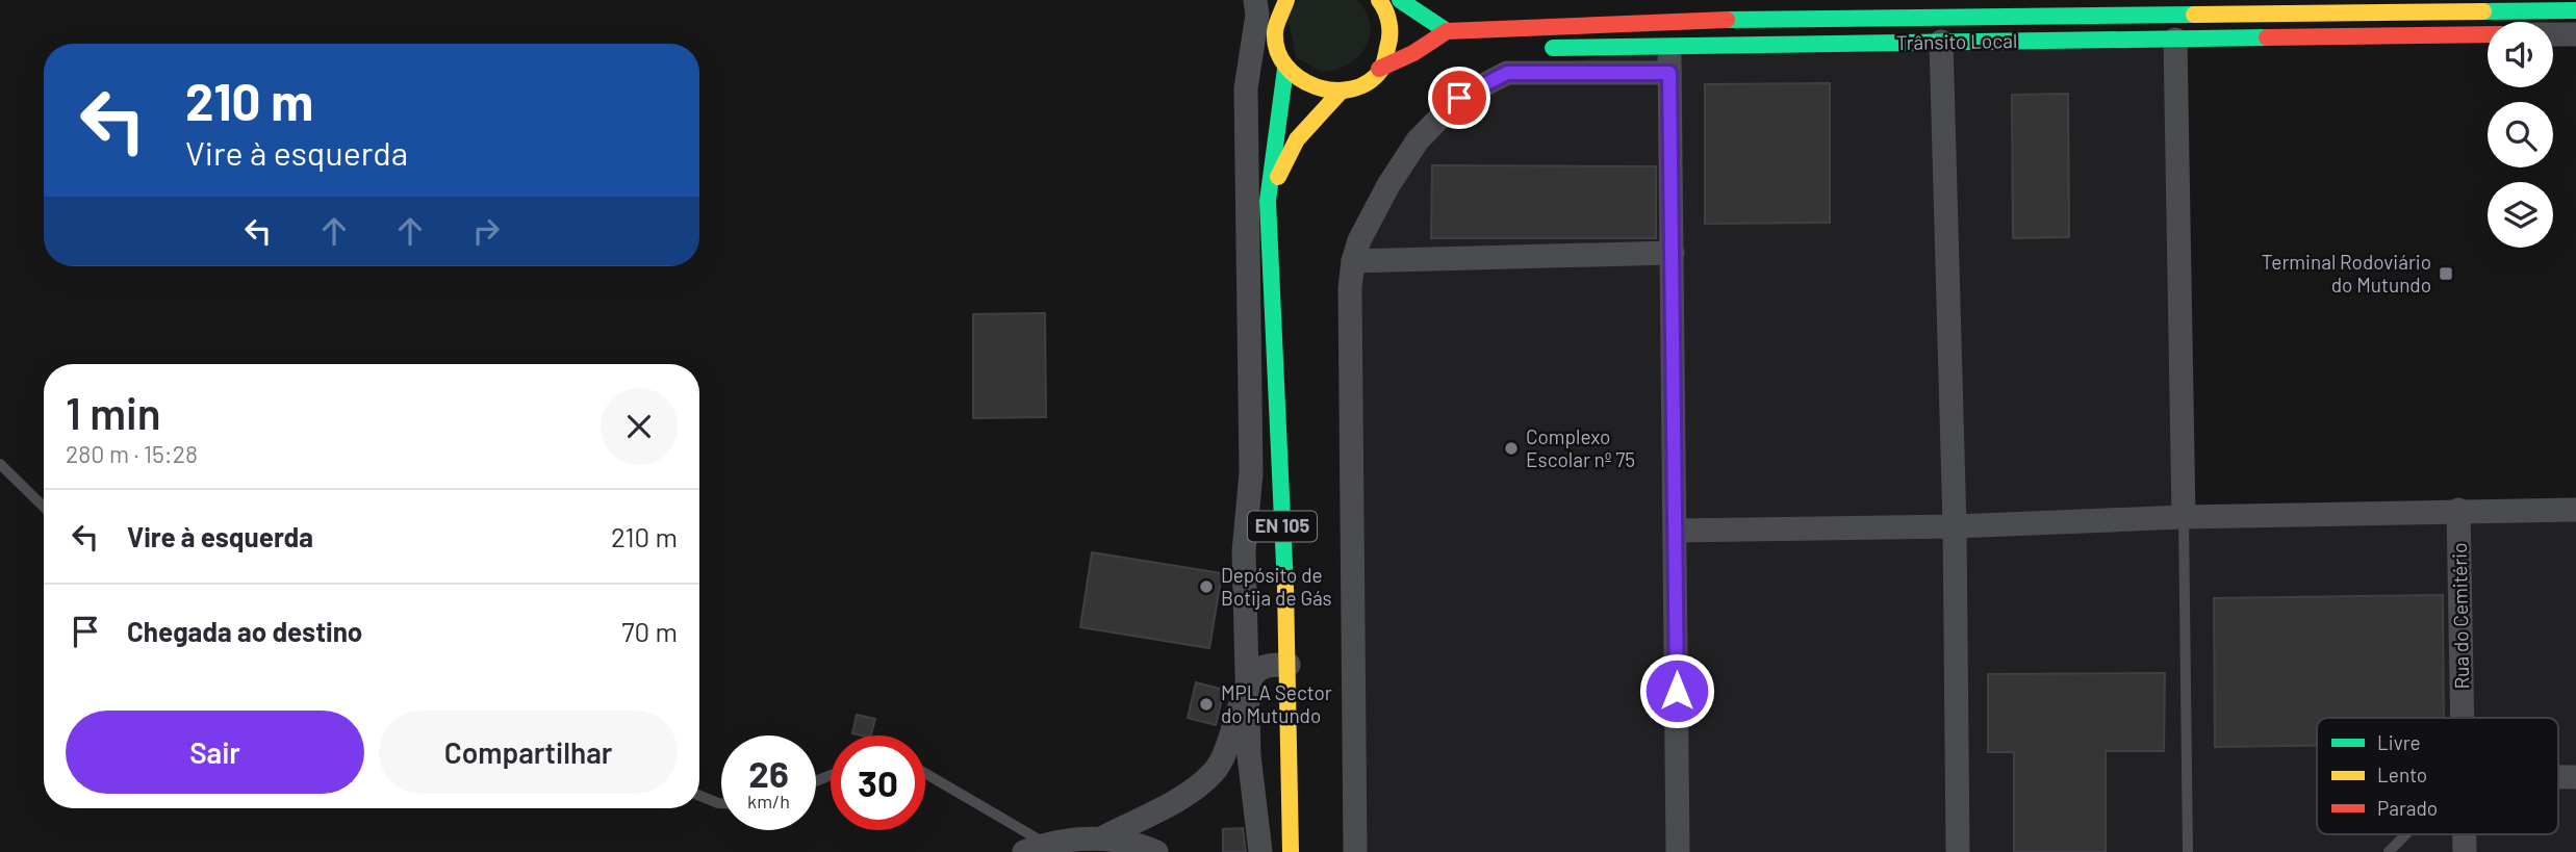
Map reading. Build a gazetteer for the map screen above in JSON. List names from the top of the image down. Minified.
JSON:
{"streets":{"main road":["Trânsito Local","EN 105"],"street":["Rua do Cemitério"]},"places":{"transit":["Terminal Rodoviário do Mutundo"],"other":["Complexo Escolar nº 75","Depósito de Botija de Gás","MPLA Sector do Mutundo"]},"legend":["Livre","Lento","Parado"],"page":{"turn":["210 m","Vire à esquerda"],"heading":["1 min","280 m · 15:28"],"list":[{"name":"Vire à esquerda","value":"210 m"},{"name":"Chegada ao destino","value":"70 m"}],"buttons":["Sair","Compartilhar"],"speed":"26 km/h","limit":"30"}}
